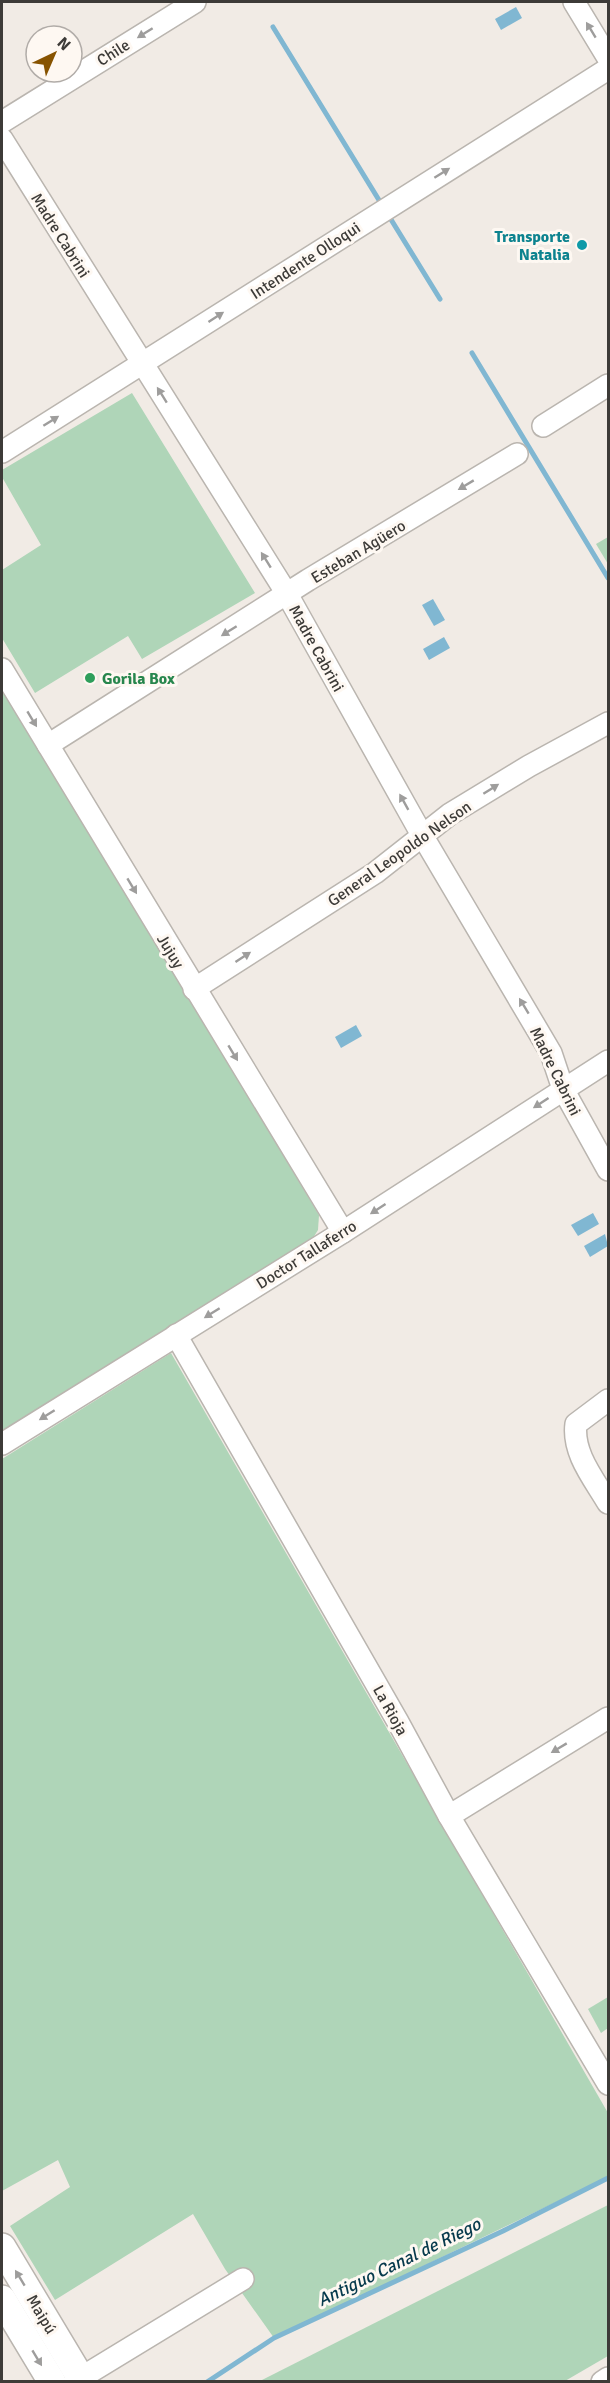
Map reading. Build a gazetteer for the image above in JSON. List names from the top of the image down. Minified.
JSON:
{"streets":{"street":["Chile","Madre Cabrini","Intendente Olloqui","Esteban Agüero","General Leopoldo Nelson","Jujuy","Doctor Tallaferro","La Rioja","Maipú"]},"crossings":[["Madre Cabrini","Intendente Olloqui"],["Madre Cabrini","Esteban Agüero"],["Madre Cabrini","General Leopoldo Nelson"],["Madre Cabrini","Doctor Tallaferro"],["Esteban Agüero","Jujuy"],["General Leopoldo Nelson","Jujuy"],["Jujuy","Doctor Tallaferro"],["Doctor Tallaferro","La Rioja"]],"one_way":["Chile","Madre Cabrini","Intendente Olloqui","Esteban Agüero","General Leopoldo Nelson","Jujuy","Doctor Tallaferro"],"water":["Antiguo Canal de Riego"],"places":["Transporte Natalia","Gorila Box"],"north":"top right"}
